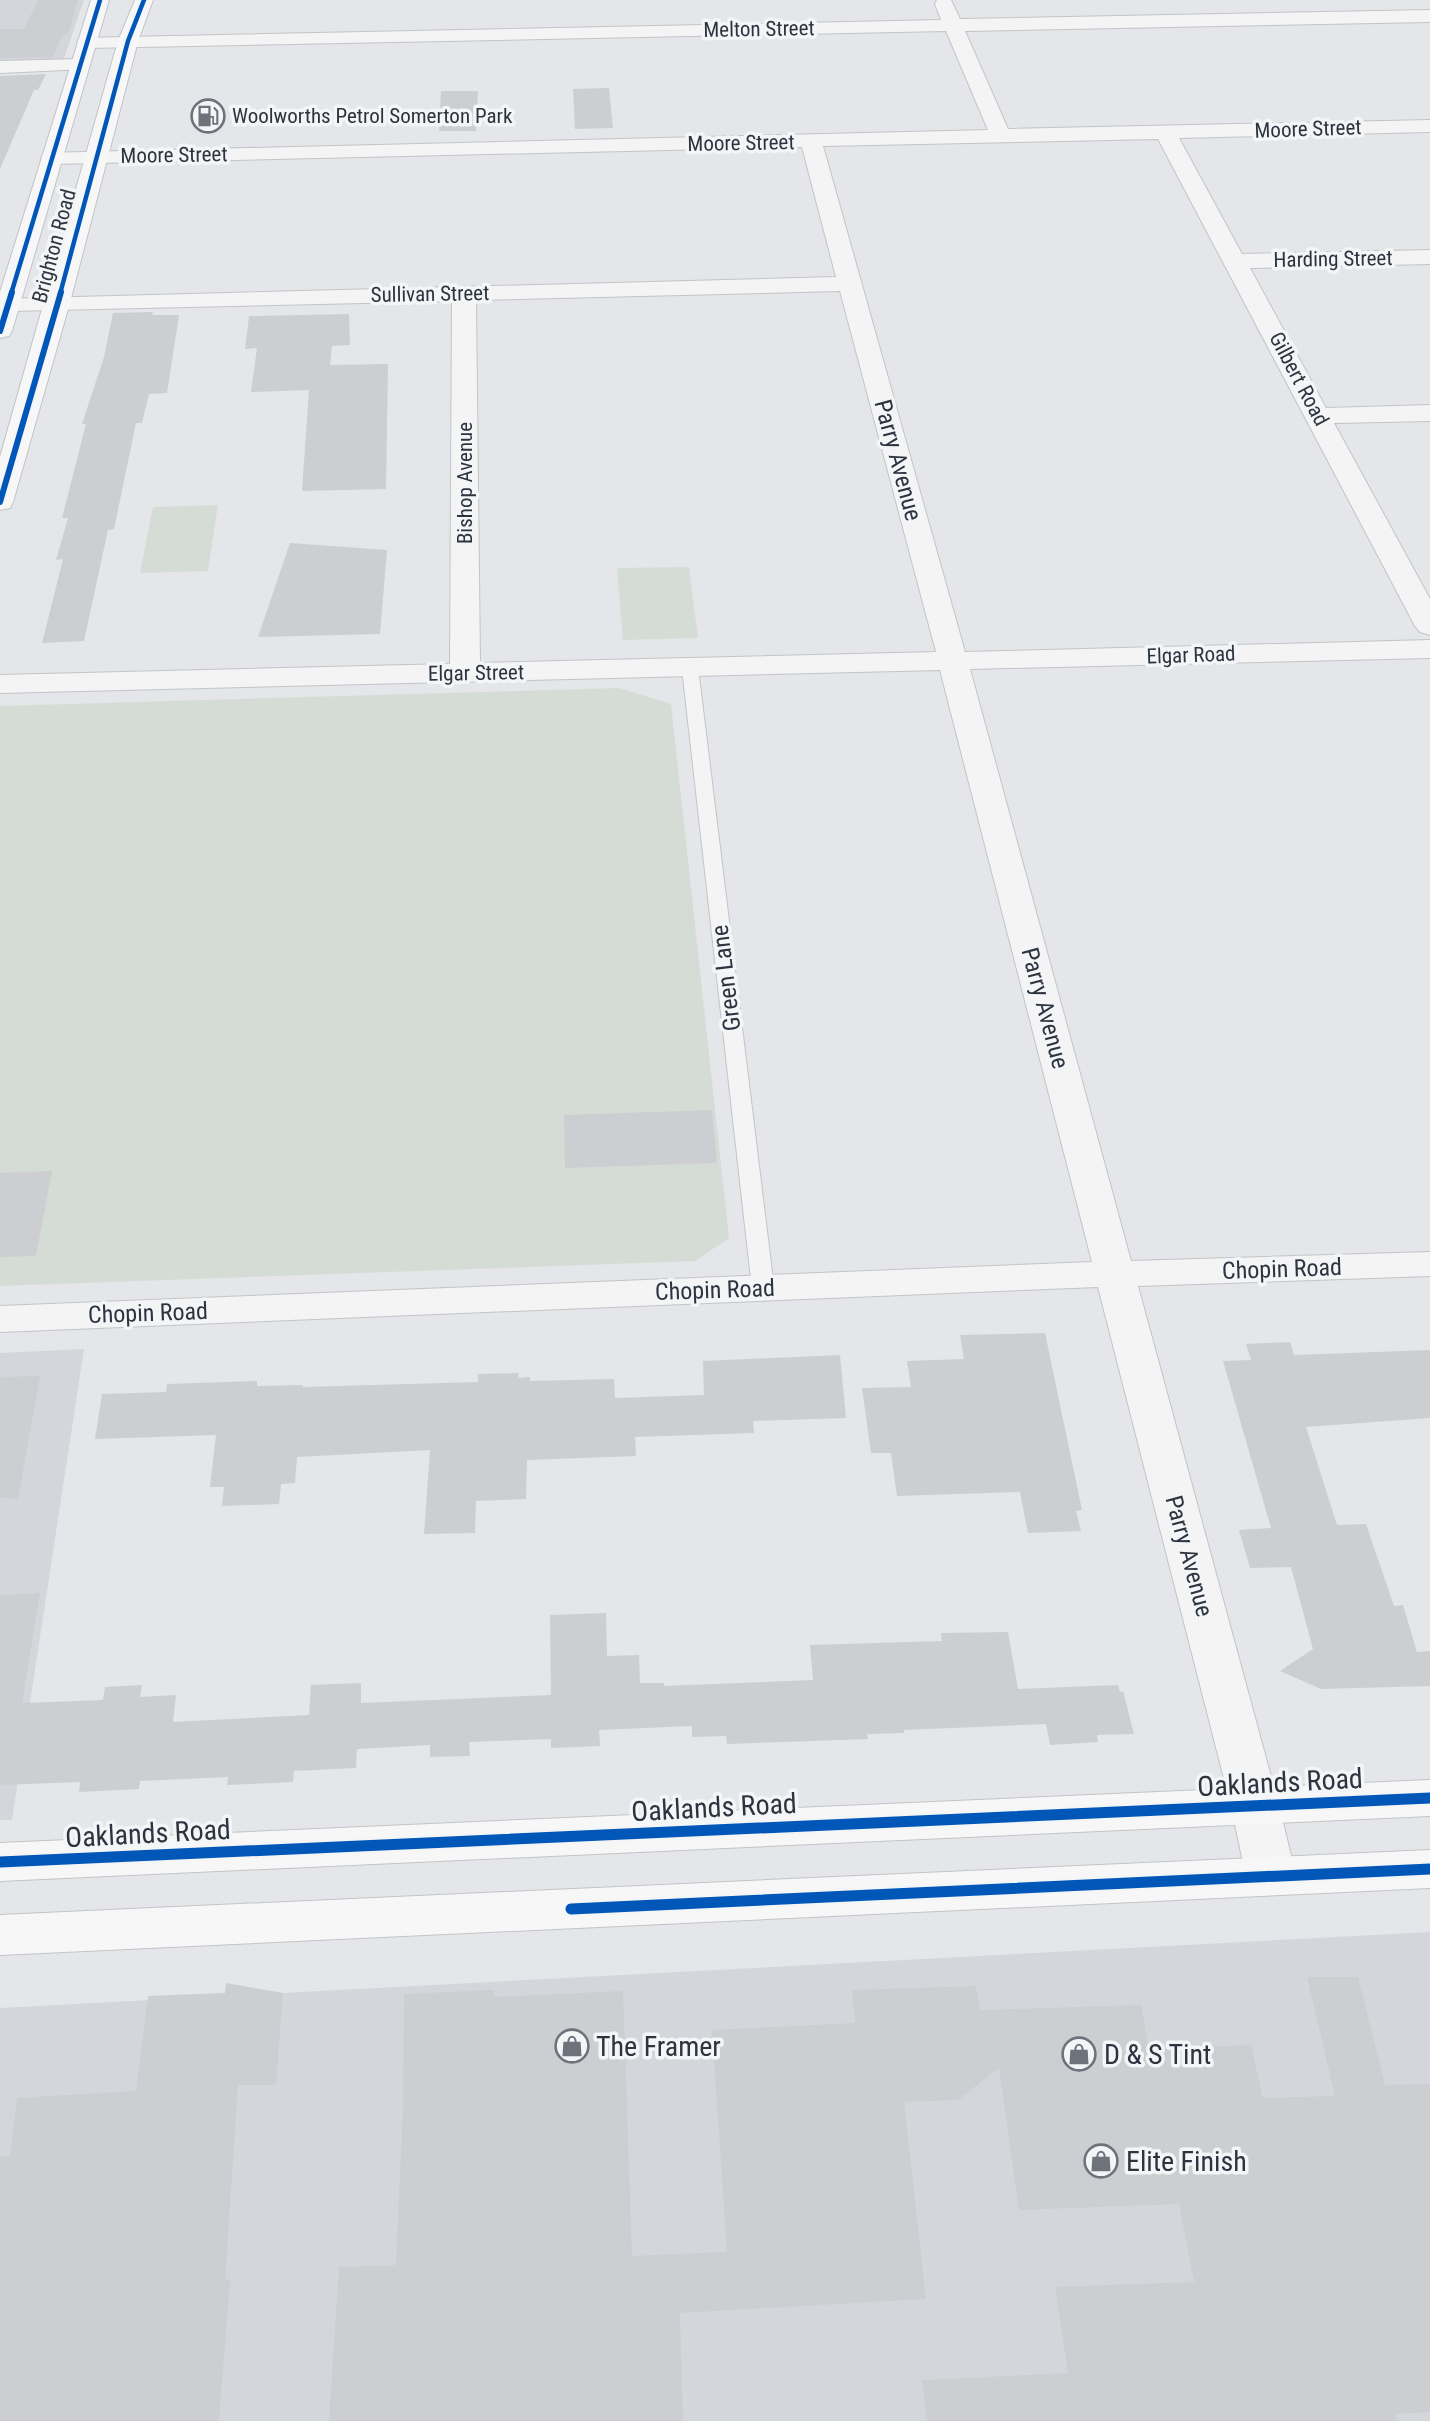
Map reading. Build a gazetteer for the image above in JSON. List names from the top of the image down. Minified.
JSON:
{"streets":{"main road":["Brighton Road","Oaklands Road"],"street":["Melton Street","Moore Street","Harding Street","Sullivan Street","Gilbert Road","Parry Avenue","Bishop Avenue","Elgar Road","Elgar Street","Chopin Road"],"lane":["Green Lane"]},"crossings":[["Melton Street","Brighton Road"],["Moore Street","Brighton Road"],["Moore Street","Gilbert Road"],["Moore Street","Parry Avenue"],["Brighton Road","Sullivan Street"],["Harding Street","Gilbert Road"],["Sullivan Street","Parry Avenue"],["Sullivan Street","Bishop Avenue"],["Parry Avenue","Elgar Road"],["Parry Avenue","Elgar Street"],["Parry Avenue","Chopin Road"],["Parry Avenue","Oaklands Road"],["Bishop Avenue","Elgar Street"],["Elgar Road","Elgar Street"],["Elgar Street","Green Lane"],["Green Lane","Chopin Road"]],"places":{"fuel station":["Woolworths Petrol Somerton Park"],"shop":["The Framer","D & S Tint","Elite Finish"]}}
